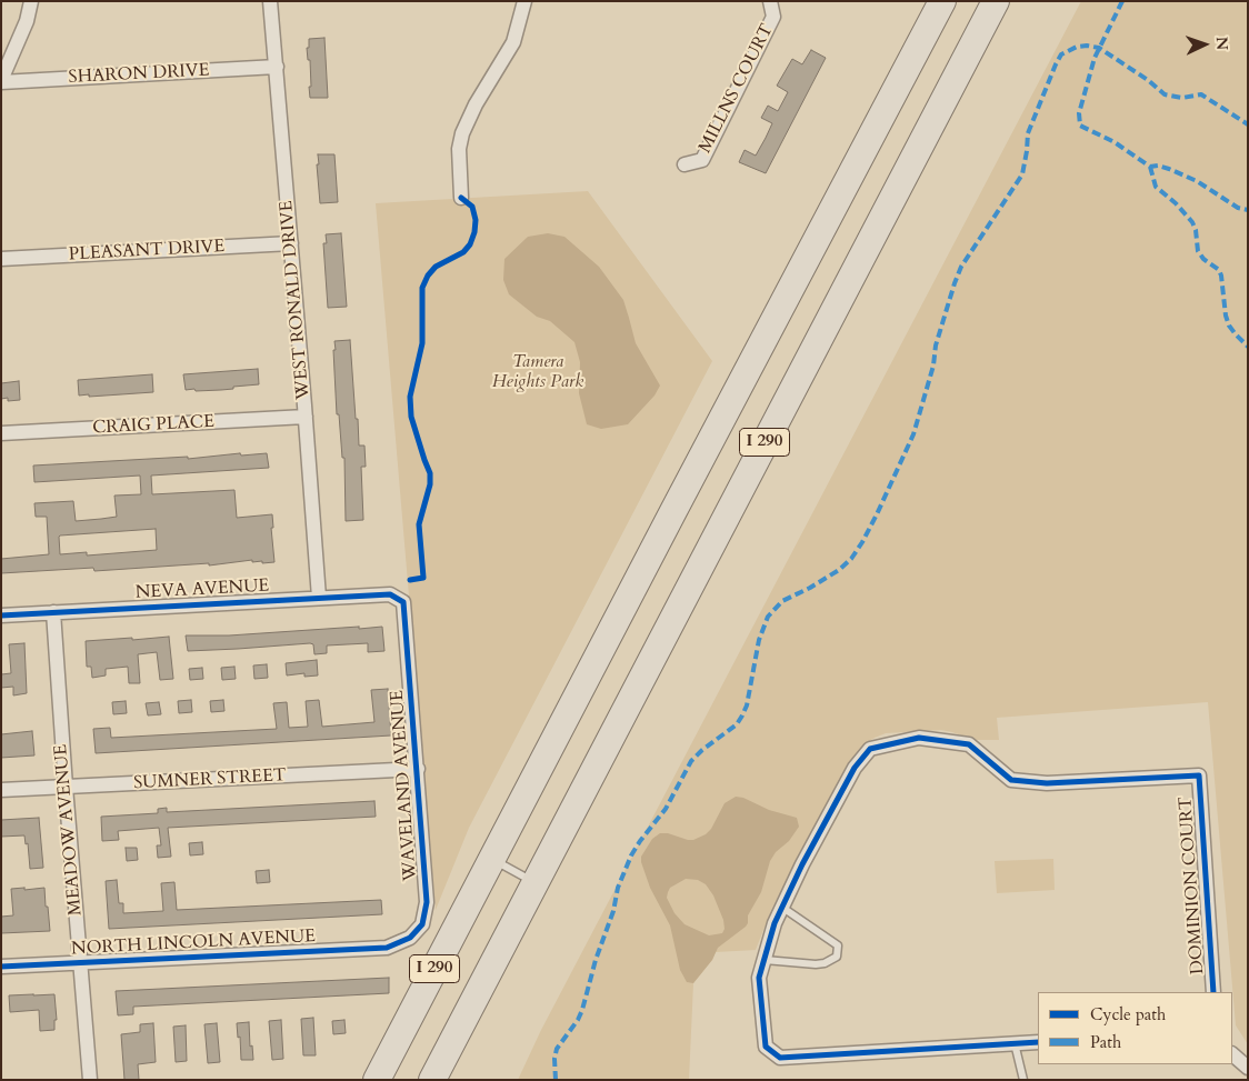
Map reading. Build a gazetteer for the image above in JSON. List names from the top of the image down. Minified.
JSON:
{"streets":{"highway":["I 290"],"street":["SHARON DRIVE","MILLNS COURT","PLEASANT DRIVE","WEST RONALD DRIVE","CRAIG PLACE","NEVA AVENUE","SUMNER STREET","WAVELAND AVENUE","MEADOW AVENUE","DOMINION COURT","NORTH LINCOLN AVENUE"]},"crossings":[["SHARON DRIVE","WEST RONALD DRIVE"],["PLEASANT DRIVE","WEST RONALD DRIVE"],["WEST RONALD DRIVE","CRAIG PLACE"],["WEST RONALD DRIVE","NEVA AVENUE"],["NEVA AVENUE","WAVELAND AVENUE"],["NEVA AVENUE","MEADOW AVENUE"],["SUMNER STREET","WAVELAND AVENUE"],["SUMNER STREET","MEADOW AVENUE"],["WAVELAND AVENUE","NORTH LINCOLN AVENUE"],["MEADOW AVENUE","NORTH LINCOLN AVENUE"]],"parks":["Tamera Heights Park"],"legend":["Cycle path","Path"],"north":"right"}
